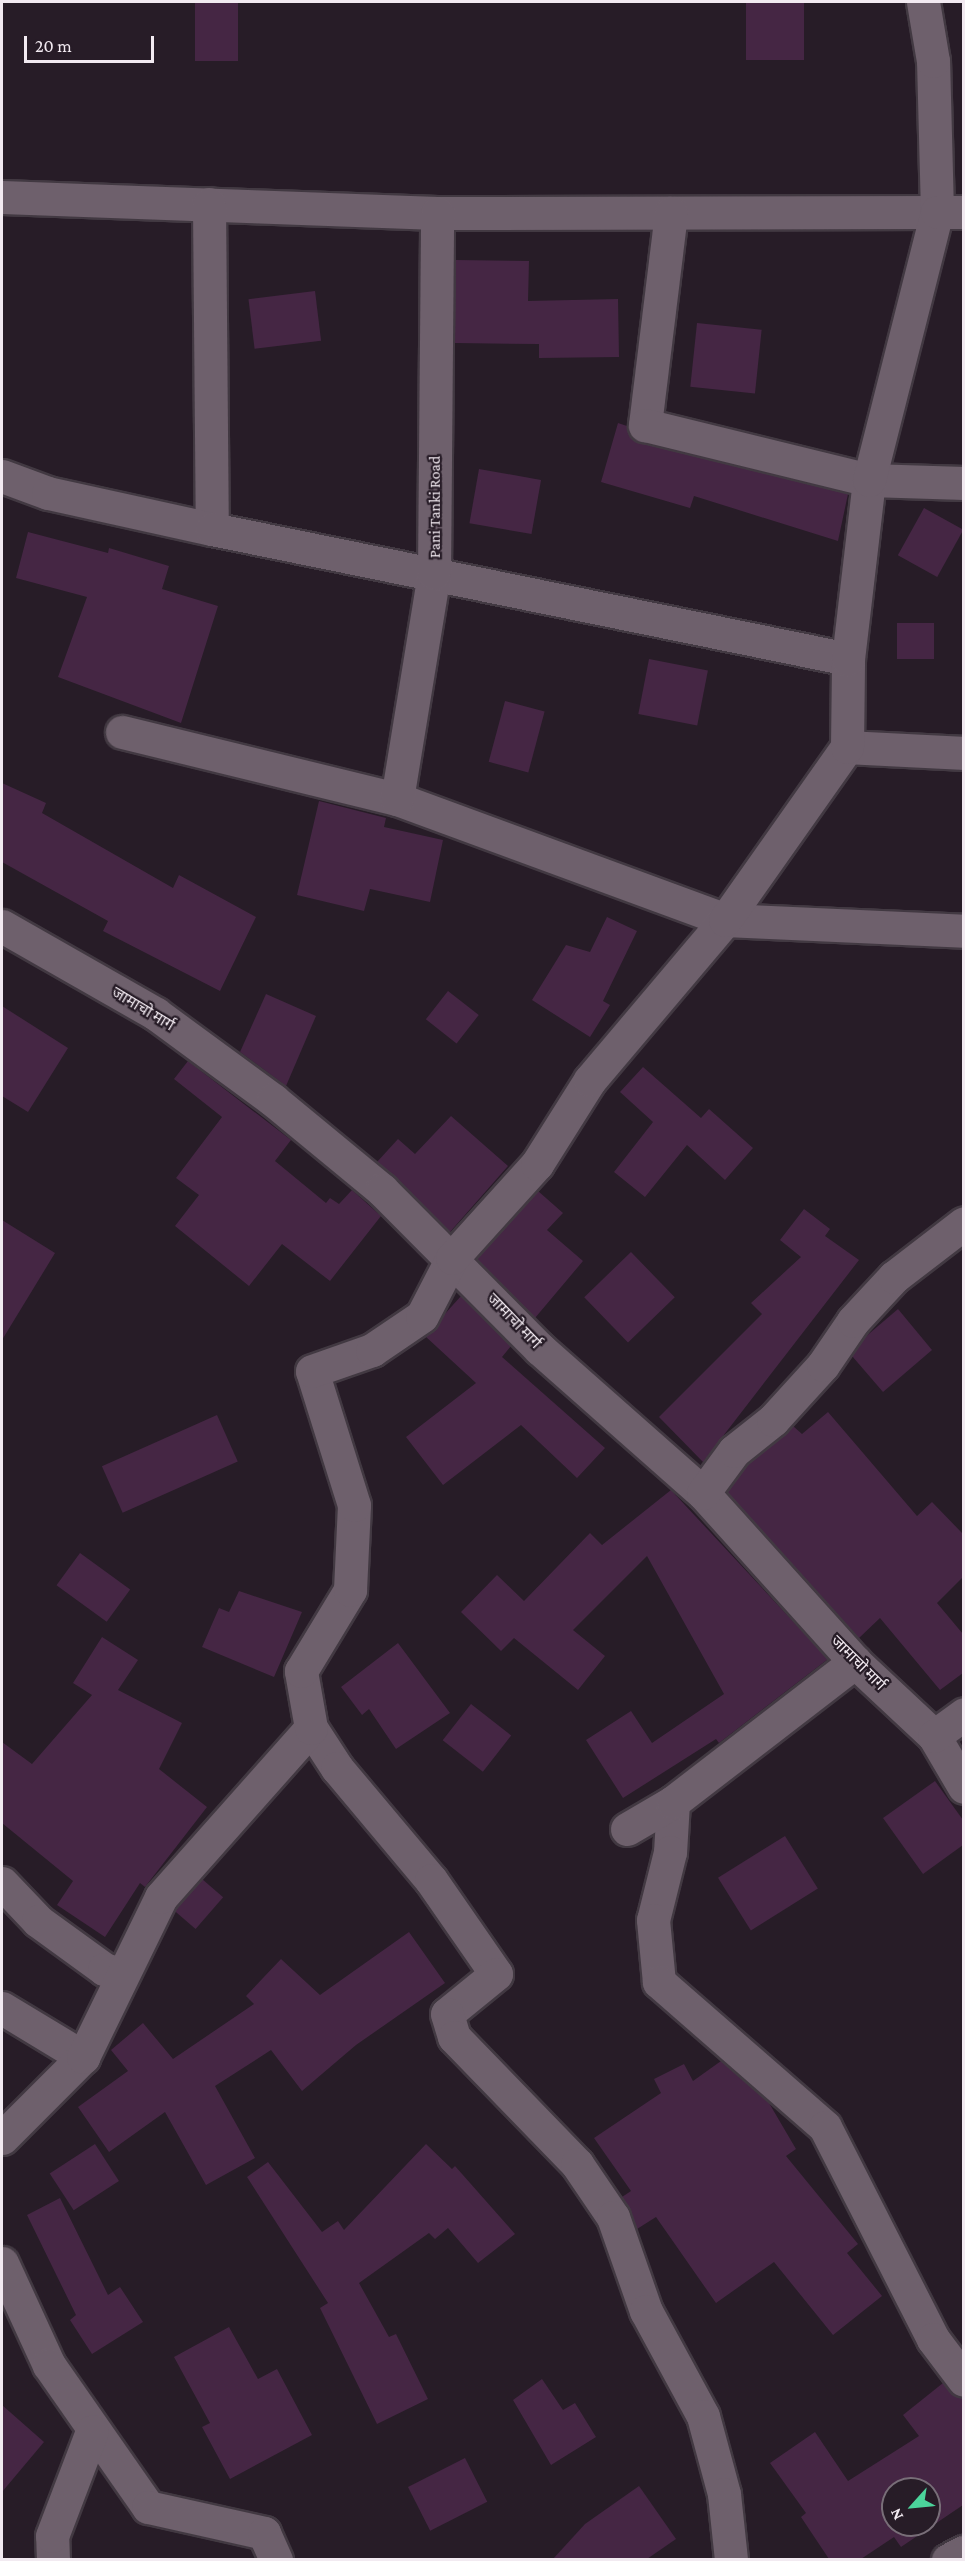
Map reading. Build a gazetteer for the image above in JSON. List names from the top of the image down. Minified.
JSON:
{"streets":{"street":["Pani Tanki Road","जामाचो मार्ग"]},"scale_bar":"20 m","north":"bottom left"}
